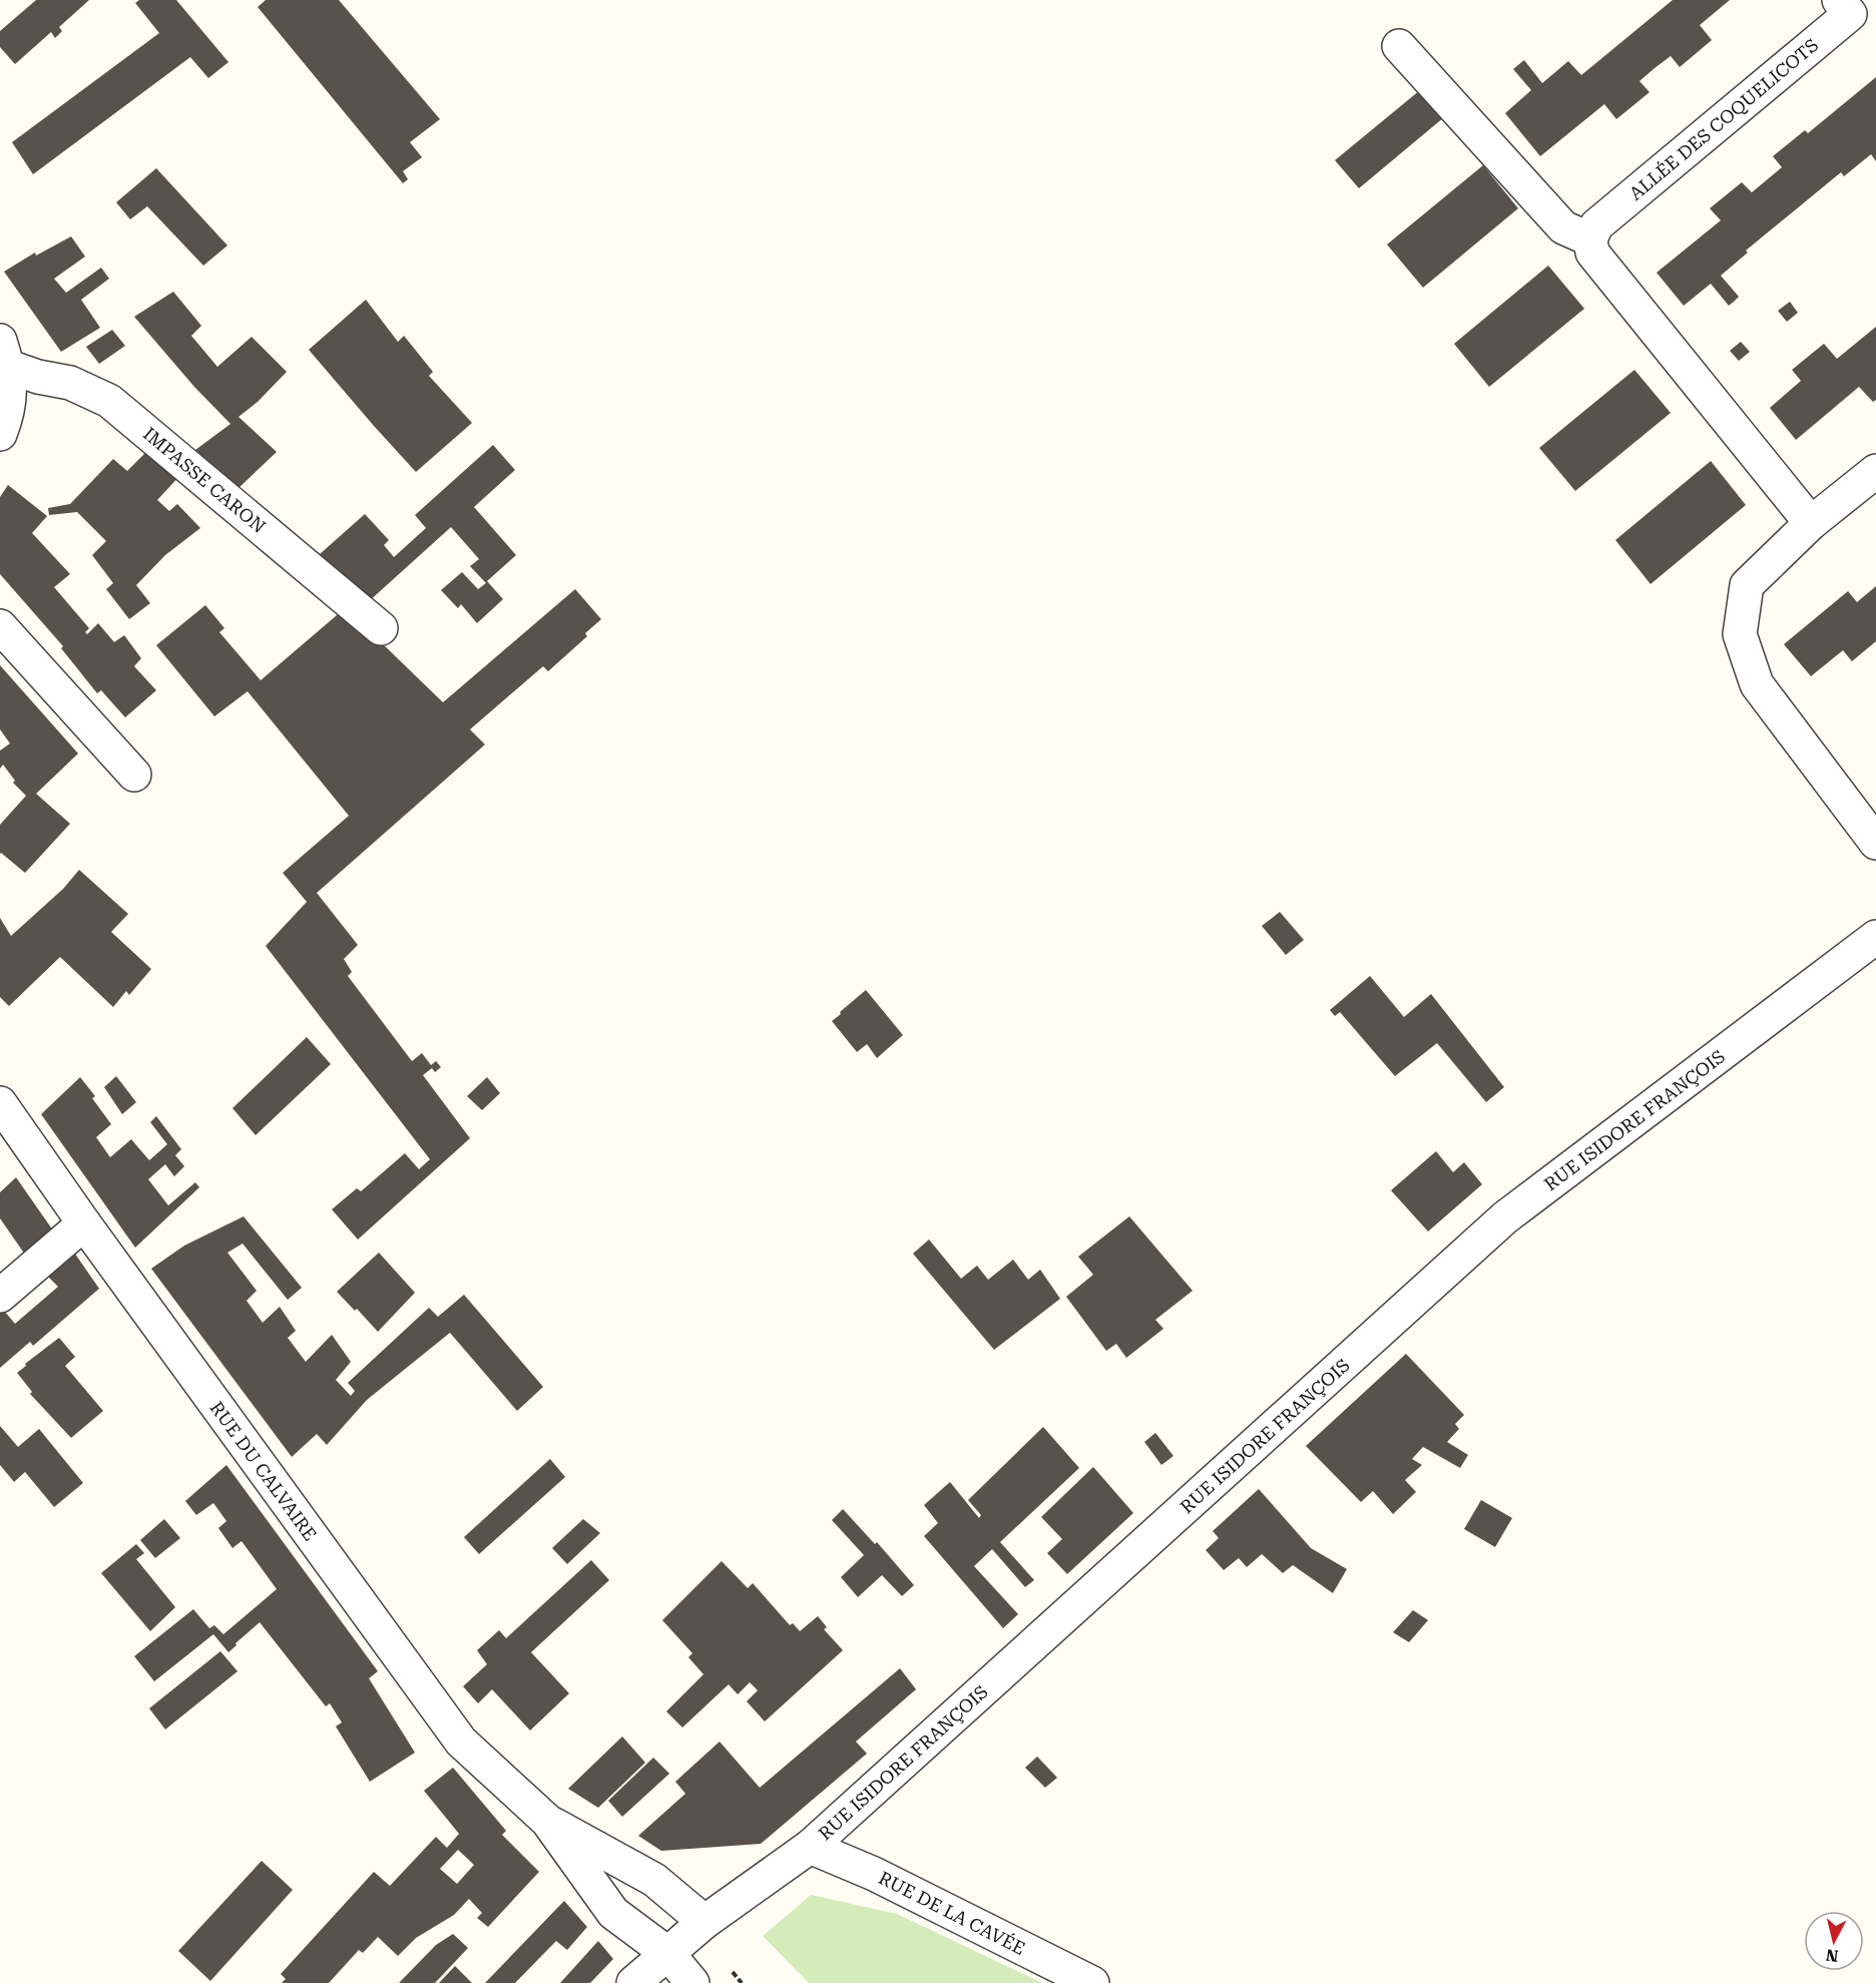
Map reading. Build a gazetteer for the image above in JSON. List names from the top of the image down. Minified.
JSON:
{"streets":{"street":["ALLÉE DES COQUELICOTS","IMPASSE CARON","RUE ISIDORE FRANÇOIS","RUE DU CALVAIRE","RUE DE LA CAVÉE"]},"crossings":[["RUE ISIDORE FRANÇOIS","RUE DU CALVAIRE"],["RUE ISIDORE FRANÇOIS","RUE DE LA CAVÉE"]],"north":"bottom"}
